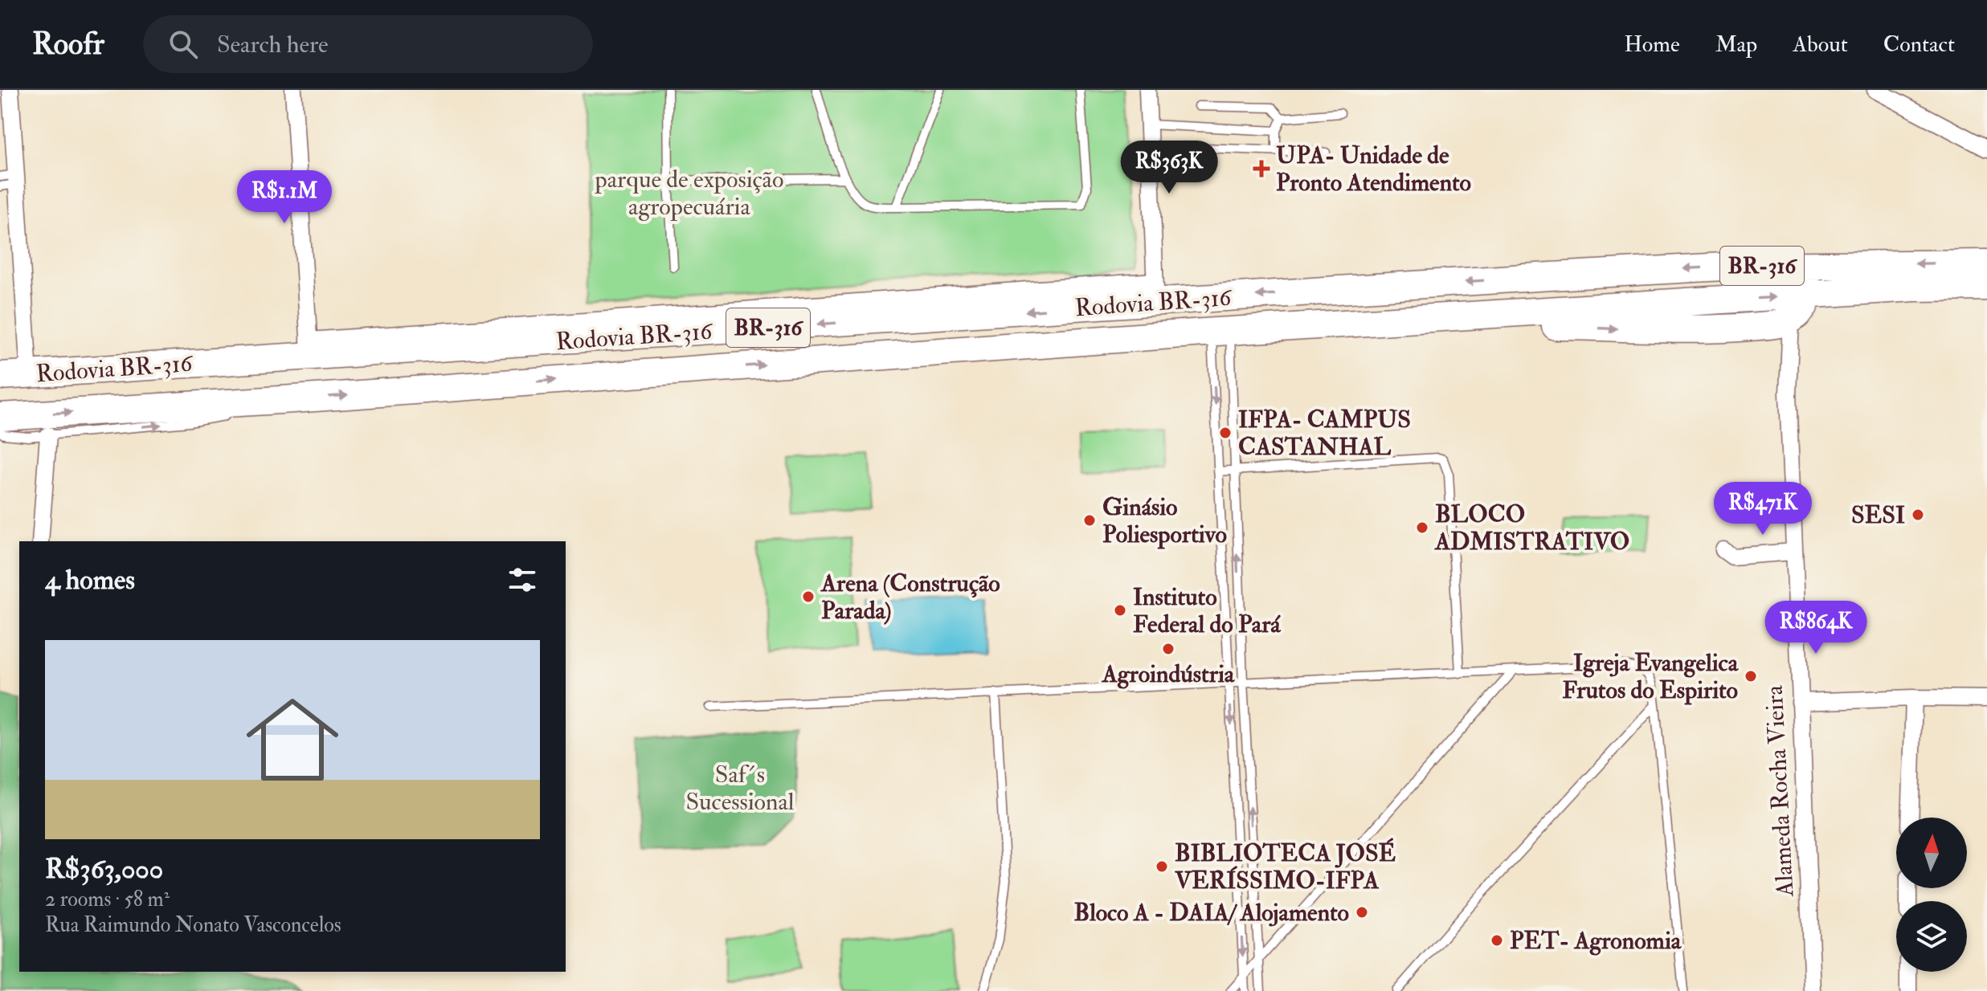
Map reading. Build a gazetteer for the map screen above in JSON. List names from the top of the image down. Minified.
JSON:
{"streets":{"highway":["BR-316","Rodovia BR-316"],"street":["Alameda Rocha Vieira"]},"crossings":[["BR-316","Rodovia BR-316"]],"parks":["parque de exposição agropecuária","Saf´s Sucessional"],"places":{"health":["UPA- Unidade de Pronto Atendimento"],"other":["IFPA- CAMPUS CASTANHAL","SESI","Ginásio Poliesportivo","BLOCO ADMISTRATIVO","Arena (Construção Parada)","Instituto Federal do Pará","Agroindústria","Igreja Evangelica Frutos do Espirito","BIBLIOTECA JOSÉ VERÍSSIMO-IFPA","Bloco A - DAIA/ Alojamento","PET- Agronomia"]},"north":"top","page":{"header":"Roofr","search":"Search here","nav":["Home","Map","About","Contact"],"price":["R$363K","R$1.1M","R$471K","R$864K"],"heading":"4 homes","list":[{"name":"R$363,000","note":"2 rooms · 58 m² · Rua Raimundo Nonato Vasconcelos"}]}}
